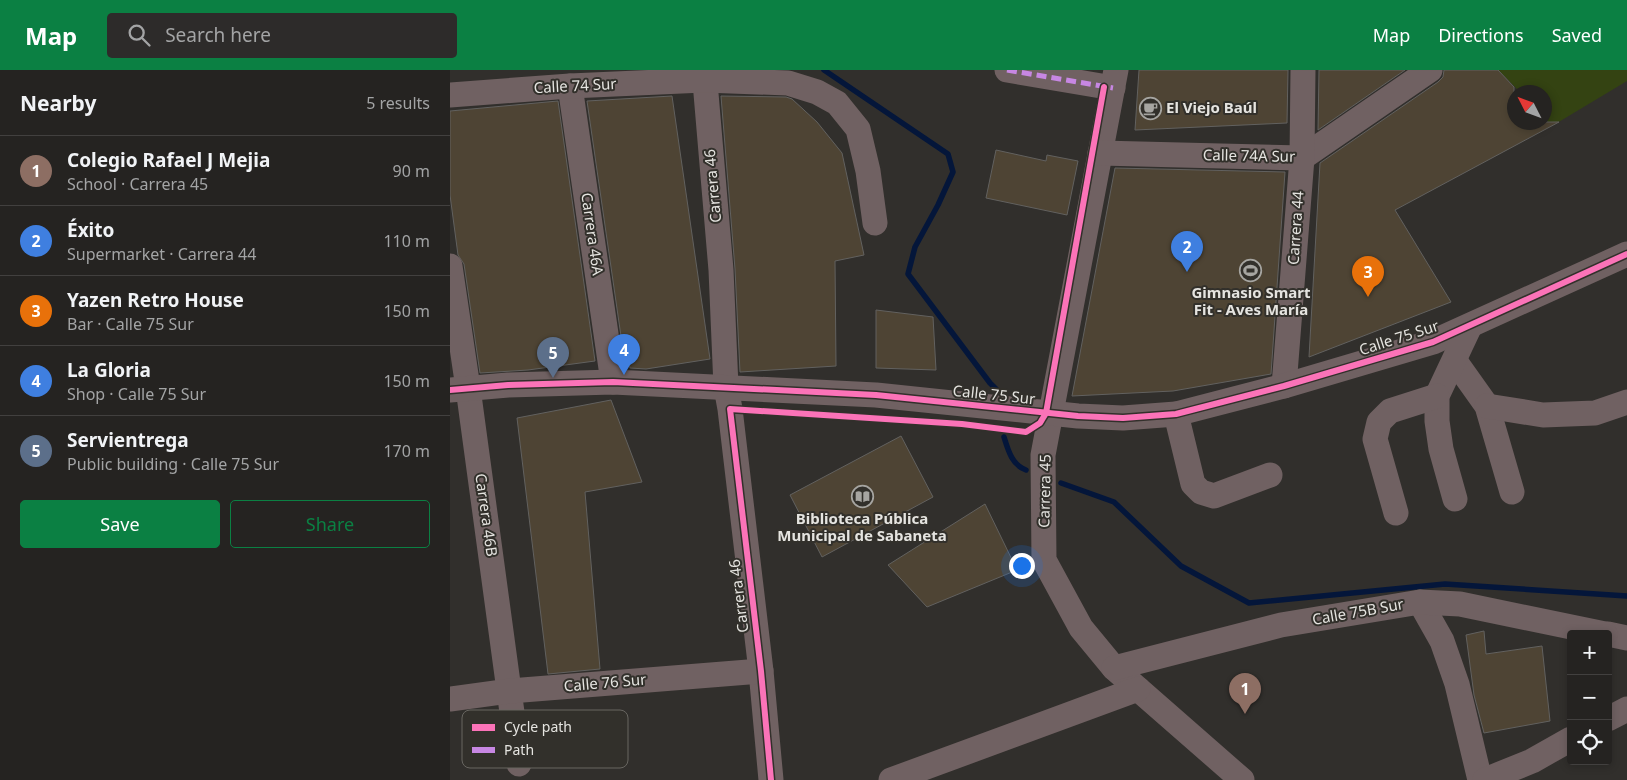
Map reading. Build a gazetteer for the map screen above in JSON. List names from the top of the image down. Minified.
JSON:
{"streets":{"street":["Calle 74 Sur","Calle 74A Sur","Carrera 46","Carrera 44","Carrera 46A","Calle 75 Sur","Carrera 45","Carrera 46B","Calle 75B Sur","Calle 76 Sur"]},"crossings":[["Calle 74 Sur","Carrera 46"],["Calle 74 Sur","Carrera 46A"],["Calle 74A Sur","Carrera 44"],["Calle 74A Sur","Carrera 45"],["Carrera 46","Calle 75 Sur"],["Carrera 46","Calle 76 Sur"],["Carrera 44","Calle 75 Sur"],["Carrera 46A","Calle 75 Sur"],["Calle 75 Sur","Carrera 45"],["Calle 75 Sur","Carrera 46B"],["Carrera 45","Calle 75B Sur"],["Carrera 46B","Calle 76 Sur"]],"places":{"cafe":["El Viejo Baúl"],"sports":["Gimnasio Smart Fit - Aves María"],"library":["Biblioteca Pública Municipal de Sabaneta"]},"legend":["Cycle path","Path"],"north":"top left","page":{"header":"Map","search":"Search here","nav":["Map","Directions","Saved"],"heading":["Nearby","5 results"],"list":[{"mark":"1","name":"Colegio Rafael J Mejia","note":"School · Carrera 45","value":"90 m"},{"mark":"2","name":"Éxito","note":"Supermarket · Carrera 44","value":"110 m"},{"mark":"3","name":"Yazen Retro House","note":"Bar · Calle 75 Sur","value":"150 m"},{"mark":"4","name":"La Gloria","note":"Shop · Calle 75 Sur","value":"150 m"},{"mark":"5","name":"Servientrega","note":"Public building · Calle 75 Sur","value":"170 m"}],"pins":["2","3","4","5","1"],"buttons":["Save","Share"],"map_buttons":["+","−"]}}
